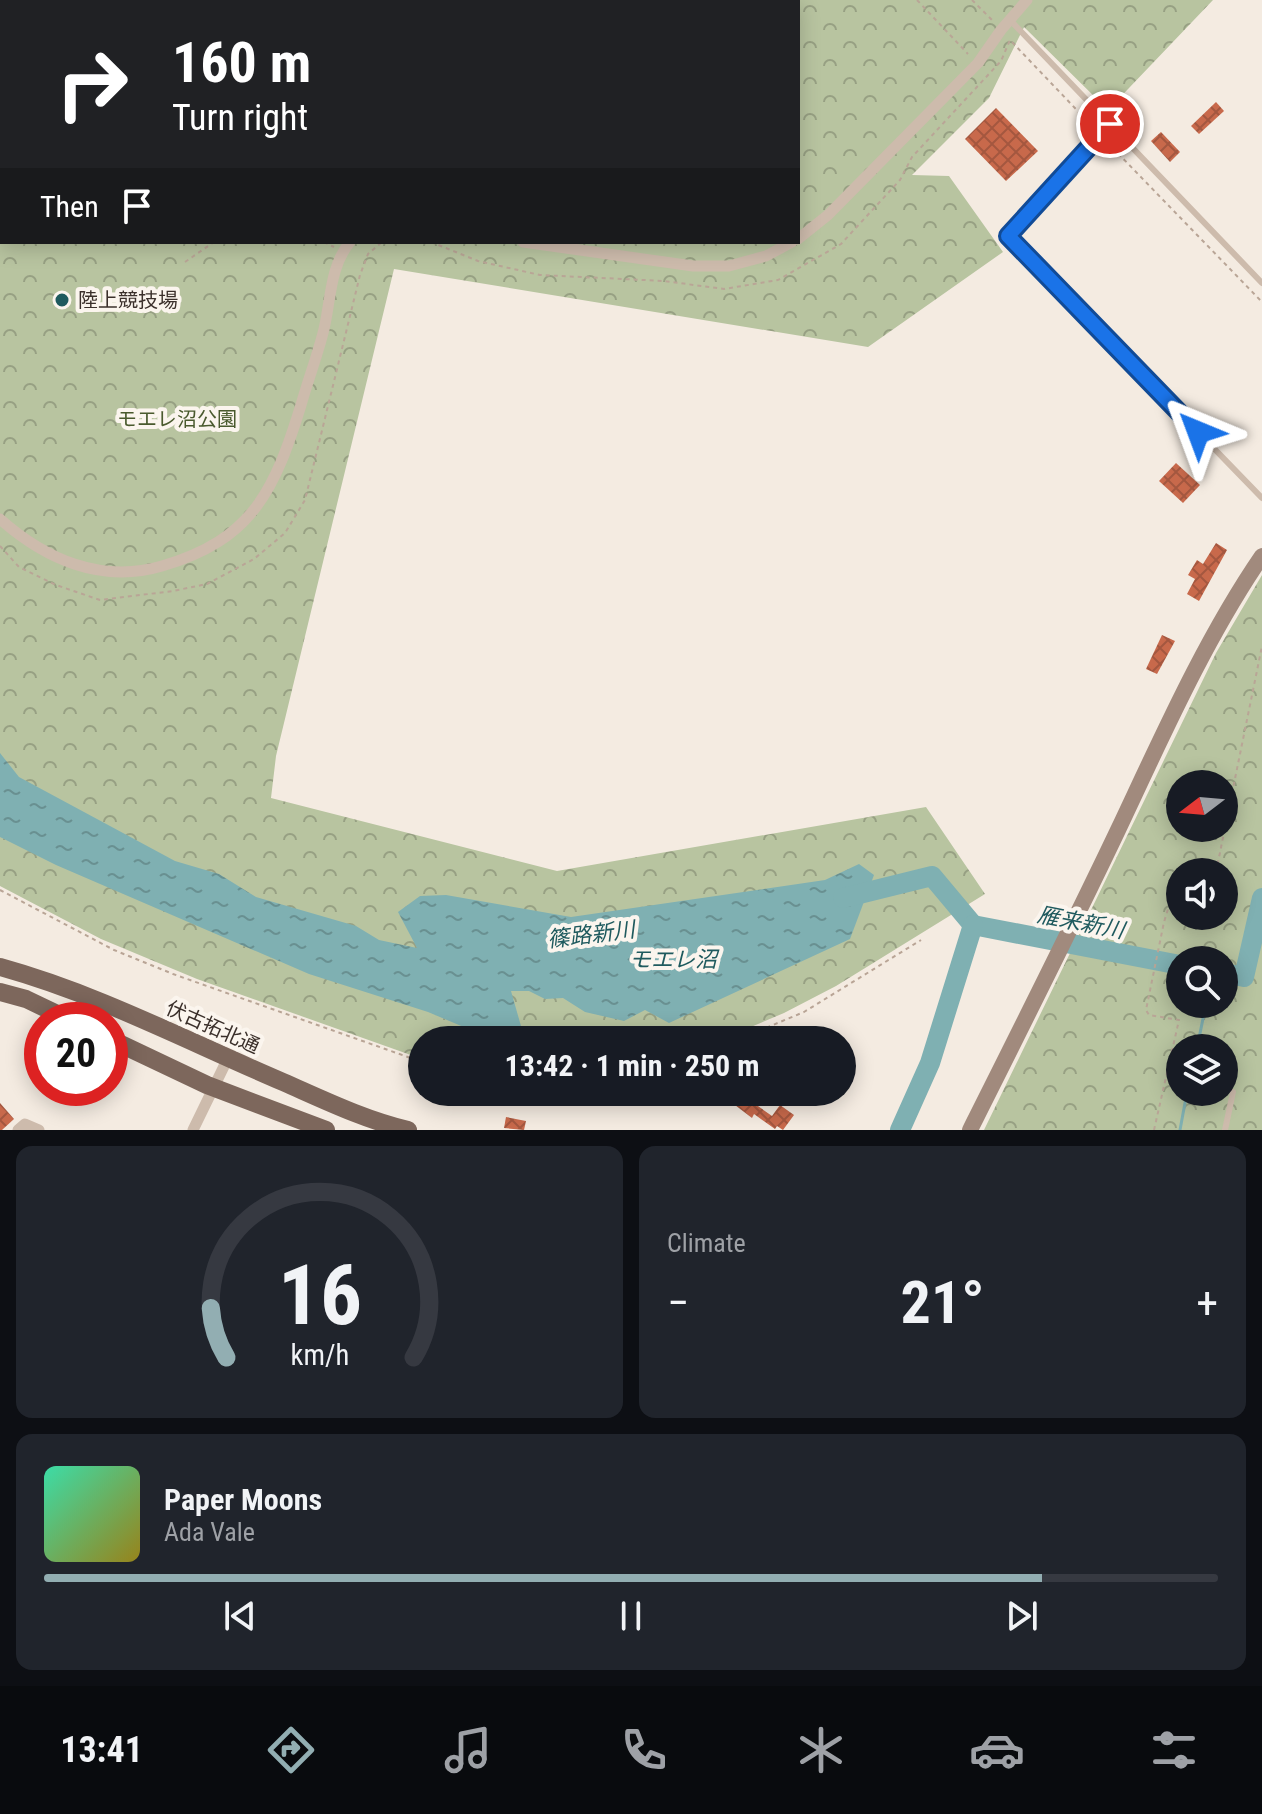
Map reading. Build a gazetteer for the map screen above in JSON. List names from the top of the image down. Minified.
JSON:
{"streets":{"main road":["伏古拓北通"]},"water":["雁来新川","篠路新川","モエレ沼"],"parks":["モエレ沼公園"],"places":["陸上競技場"],"north":"left","page":{"turn":["160 m","Turn right"],"then":"Then","limit":"20","trip":"13:42 · 1 min · 250 m","tile":"Climate","heat":["−","21°","+"],"song":["Paper Moons","Ada Vale"],"tabs":"13:41","gauge":["16","km/h"]}}
